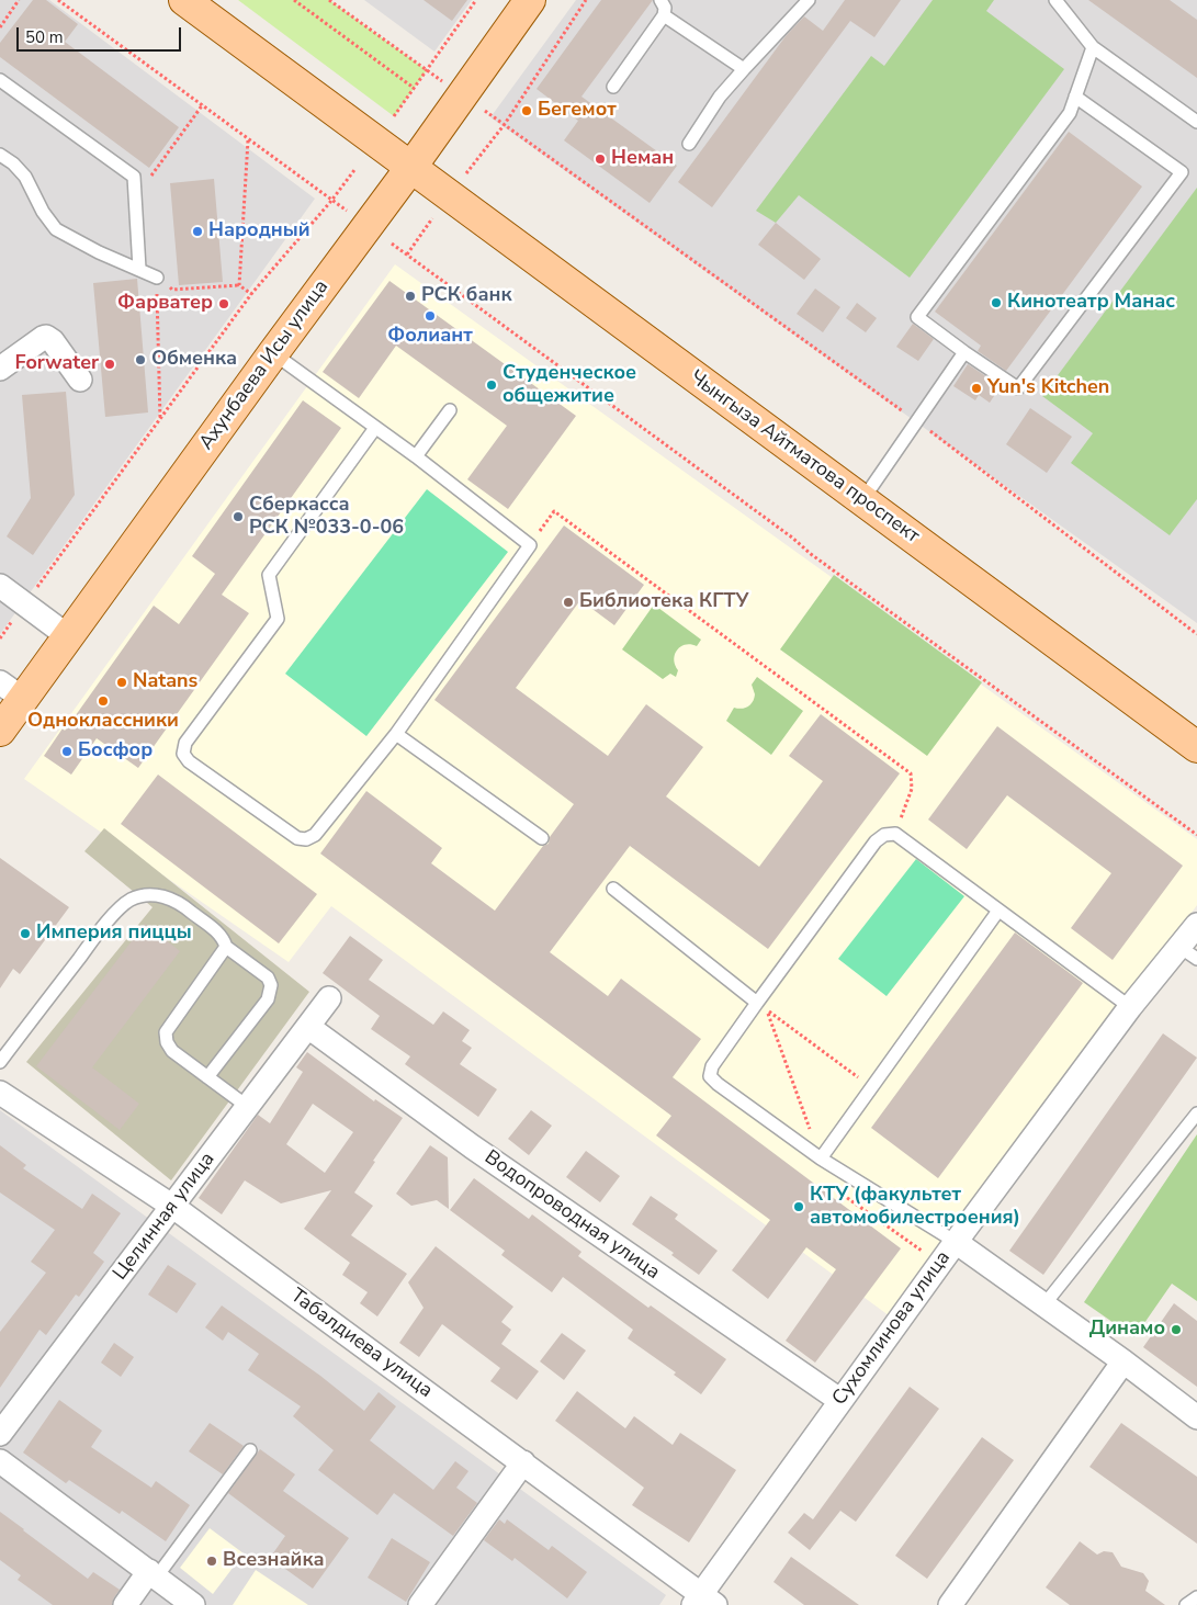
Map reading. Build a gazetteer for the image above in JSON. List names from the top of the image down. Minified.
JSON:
{"streets":{"main road":["Ахунбаева Исы улица","Чынгыза Айтматова проспект"],"street":["Водопроводная улица","Целинная улица","Сухомлинова улица","Табалдиева улица"]},"crossings":[["Ахунбаева Исы улица","Чынгыза Айтматова проспект"],["Водопроводная улица","Целинная улица"],["Водопроводная улица","Сухомлинова улица"],["Целинная улица","Табалдиева улица"],["Сухомлинова улица","Табалдиева улица"]],"places":["Бегемот","Неман","Народный","РСК банк","Кинотеатр Манас","Фарватер","Фолиант","Обменка","Forwater","Студенческое общежитие","Yun's Kitchen","Сберкасса РСК №033-0-06","Библиотека КГТУ","Natans","Одноклассники","Босфор","Империя пиццы","КТУ (факультет автомобилестроения)","Динамо","Всезнайка"],"scale_bar":"50 m"}
